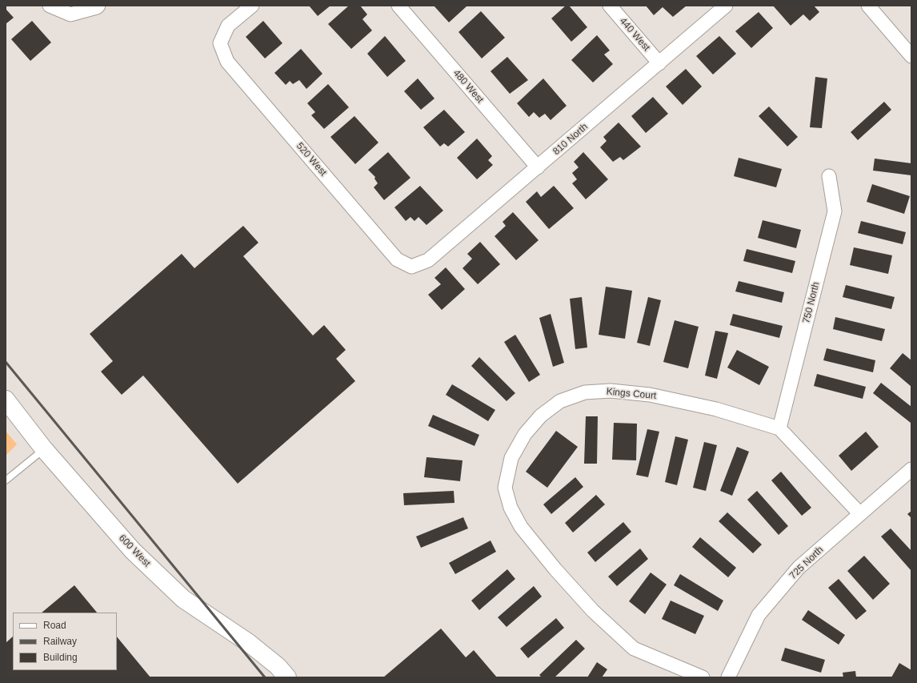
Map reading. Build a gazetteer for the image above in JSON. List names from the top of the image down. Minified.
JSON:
{"streets":{"main road":["600 West"],"street":["440 West","480 West","810 North","520 West","750 North","Kings Court","725 North"]},"crossings":[["440 West","810 North"],["480 West","810 North"],["810 North","520 West"],["750 North","Kings Court"],["Kings Court","725 North"]],"legend":["Road","Railway","Building"]}
